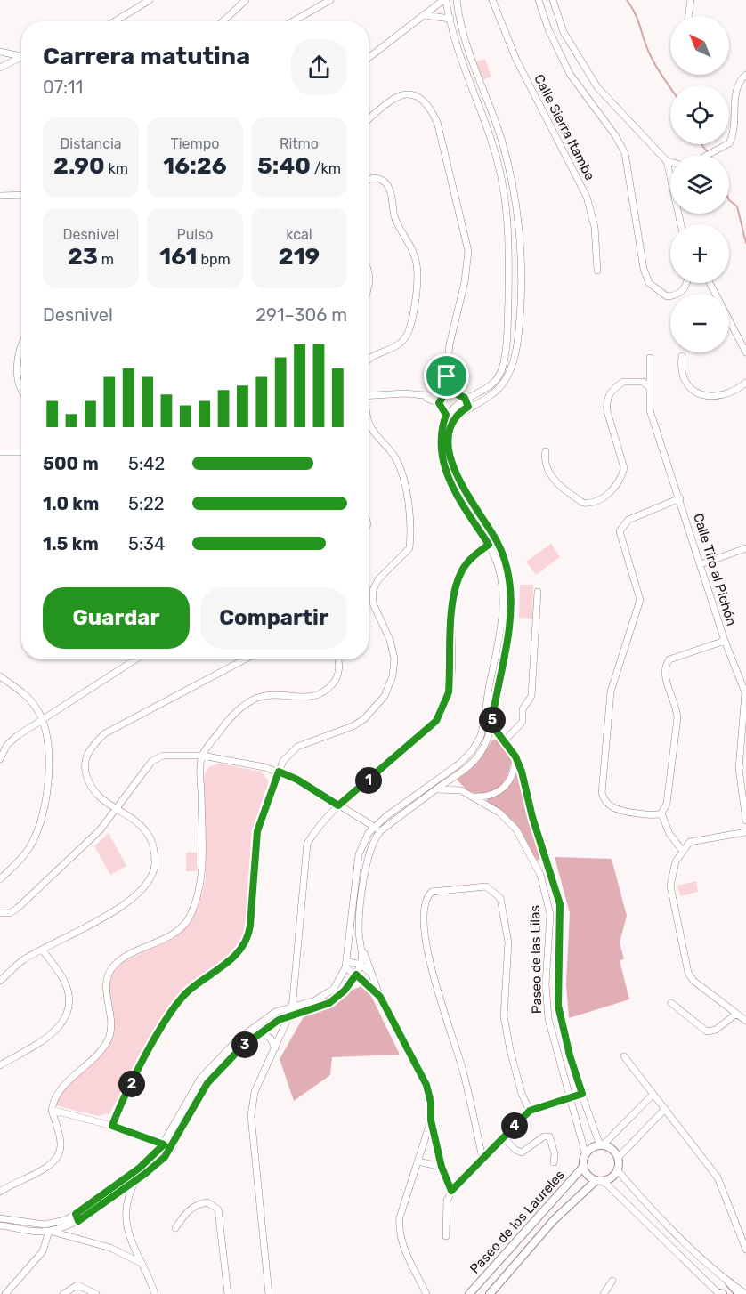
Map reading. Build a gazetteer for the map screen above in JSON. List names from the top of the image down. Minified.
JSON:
{"streets":{"main road":["Paseo de los Laureles"],"street":["Calle Sierra Itambe","Calle Tiro al Pichón","Paseo de las Lilas"]},"crossings":[["Paseo de las Lilas","Paseo de los Laureles"]],"north":"top left","page":{"map_buttons":["+","−"],"heading":["Carrera matutina","07:11"],"stats":[["Distancia","2.90 km"],["Tiempo","16:26"],["Ritmo","5:40 /km"],["Desnivel","23 m"],["Pulso","161 bpm"],["kcal","219"]],"chart":["Desnivel","291–306 m"],"list":[{"name":"500 m","note":"5:42"},{"name":"1.0 km","note":"5:22"},{"name":"1.5 km","note":"5:34"}],"buttons":["Guardar","Compartir"],"pins":["5","1","3","2","4"]}}
